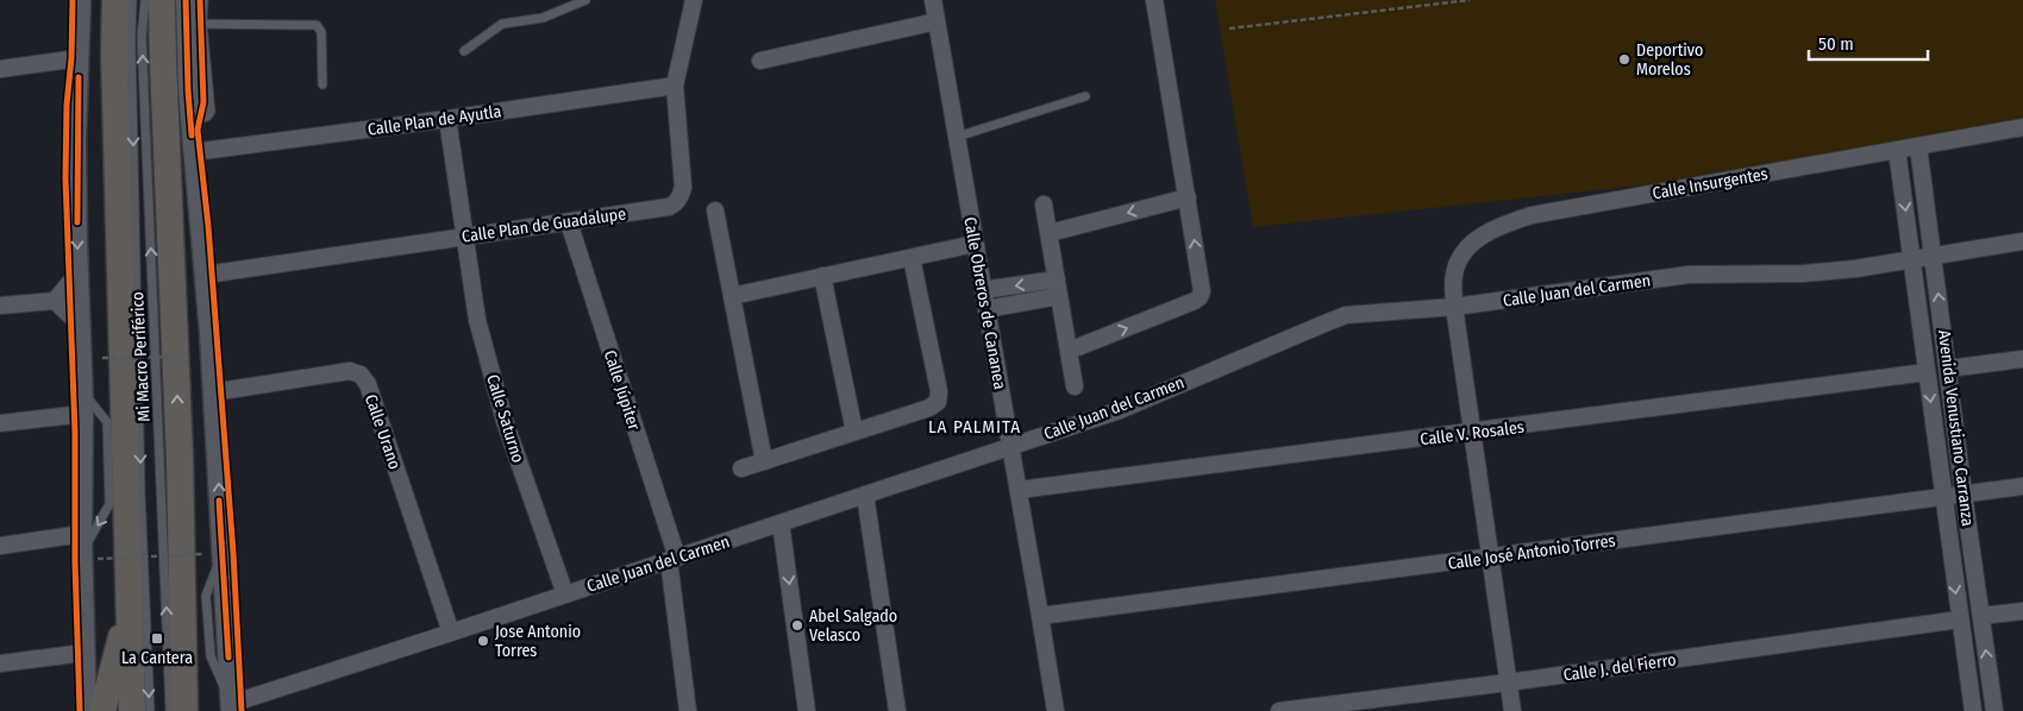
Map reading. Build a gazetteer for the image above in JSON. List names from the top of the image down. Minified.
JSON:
{"streets":{"street":["Calle Plan de Ayutla","Calle Insurgentes","Calle Plan de Guadalupe","Calle Juan del Carmen","Calle Obreros de Cananea","Calle Júpiter","Calle Saturno","Avenida Venustiano Carranza","Calle Urano","Calle V. Rosales","Calle José Antonio Torres","Calle J. del Fierro"],"lane":["Mi Macro Periférico"]},"crossings":[["Calle Plan de Ayutla","Calle Plan de Guadalupe"],["Calle Plan de Ayutla","Calle Saturno"],["Calle Insurgentes","Calle Juan del Carmen"],["Calle Insurgentes","Avenida Venustiano Carranza"],["Calle Insurgentes","Calle V. Rosales"],["Calle Insurgentes","Calle José Antonio Torres"],["Calle Insurgentes","Calle J. del Fierro"],["Calle Plan de Guadalupe","Calle Júpiter"],["Calle Plan de Guadalupe","Calle Saturno"],["Calle Juan del Carmen","Calle Obreros de Cananea"],["Calle Juan del Carmen","Calle Júpiter"],["Calle Juan del Carmen","Calle Saturno"],["Calle Juan del Carmen","Avenida Venustiano Carranza"],["Calle Juan del Carmen","Calle Urano"],["Calle Obreros de Cananea","Calle V. Rosales"],["Calle Obreros de Cananea","Calle José Antonio Torres"],["Avenida Venustiano Carranza","Calle V. Rosales"],["Avenida Venustiano Carranza","Calle José Antonio Torres"],["Avenida Venustiano Carranza","Calle J. del Fierro"]],"districts":["LA PALMITA"],"places":{"other":["Deportivo Morelos","Abel Salgado Velasco","Jose Antonio Torres"],"transit":["La Cantera"]},"scale_bar":"50 m"}
